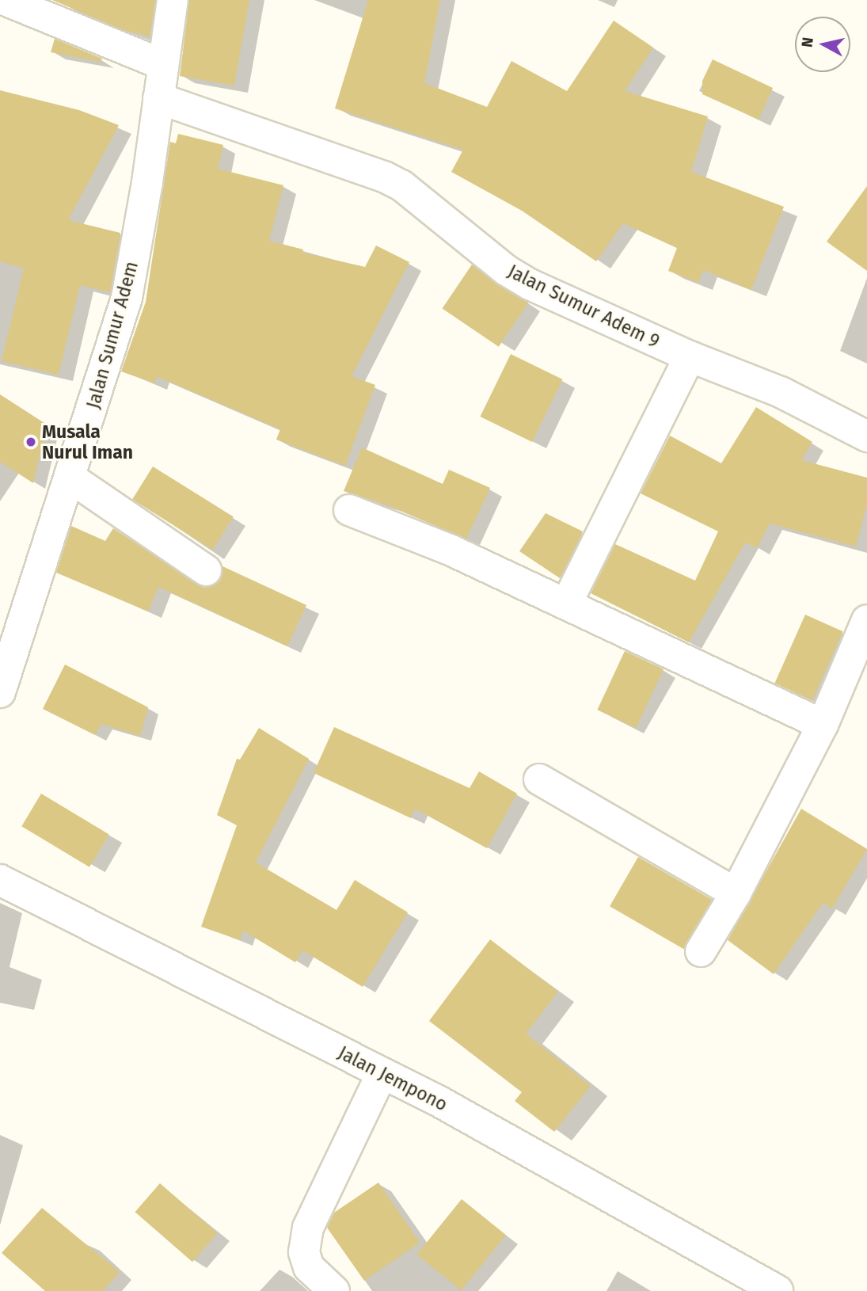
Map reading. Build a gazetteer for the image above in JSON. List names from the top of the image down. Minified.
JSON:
{"streets":{"street":["Jalan Sumur Adem 9","Jalan Sumur Adem","Jalan Jempono"]},"crossings":[["Jalan Sumur Adem 9","Jalan Sumur Adem"]],"places":["Musala Nurul Iman"],"north":"left"}
